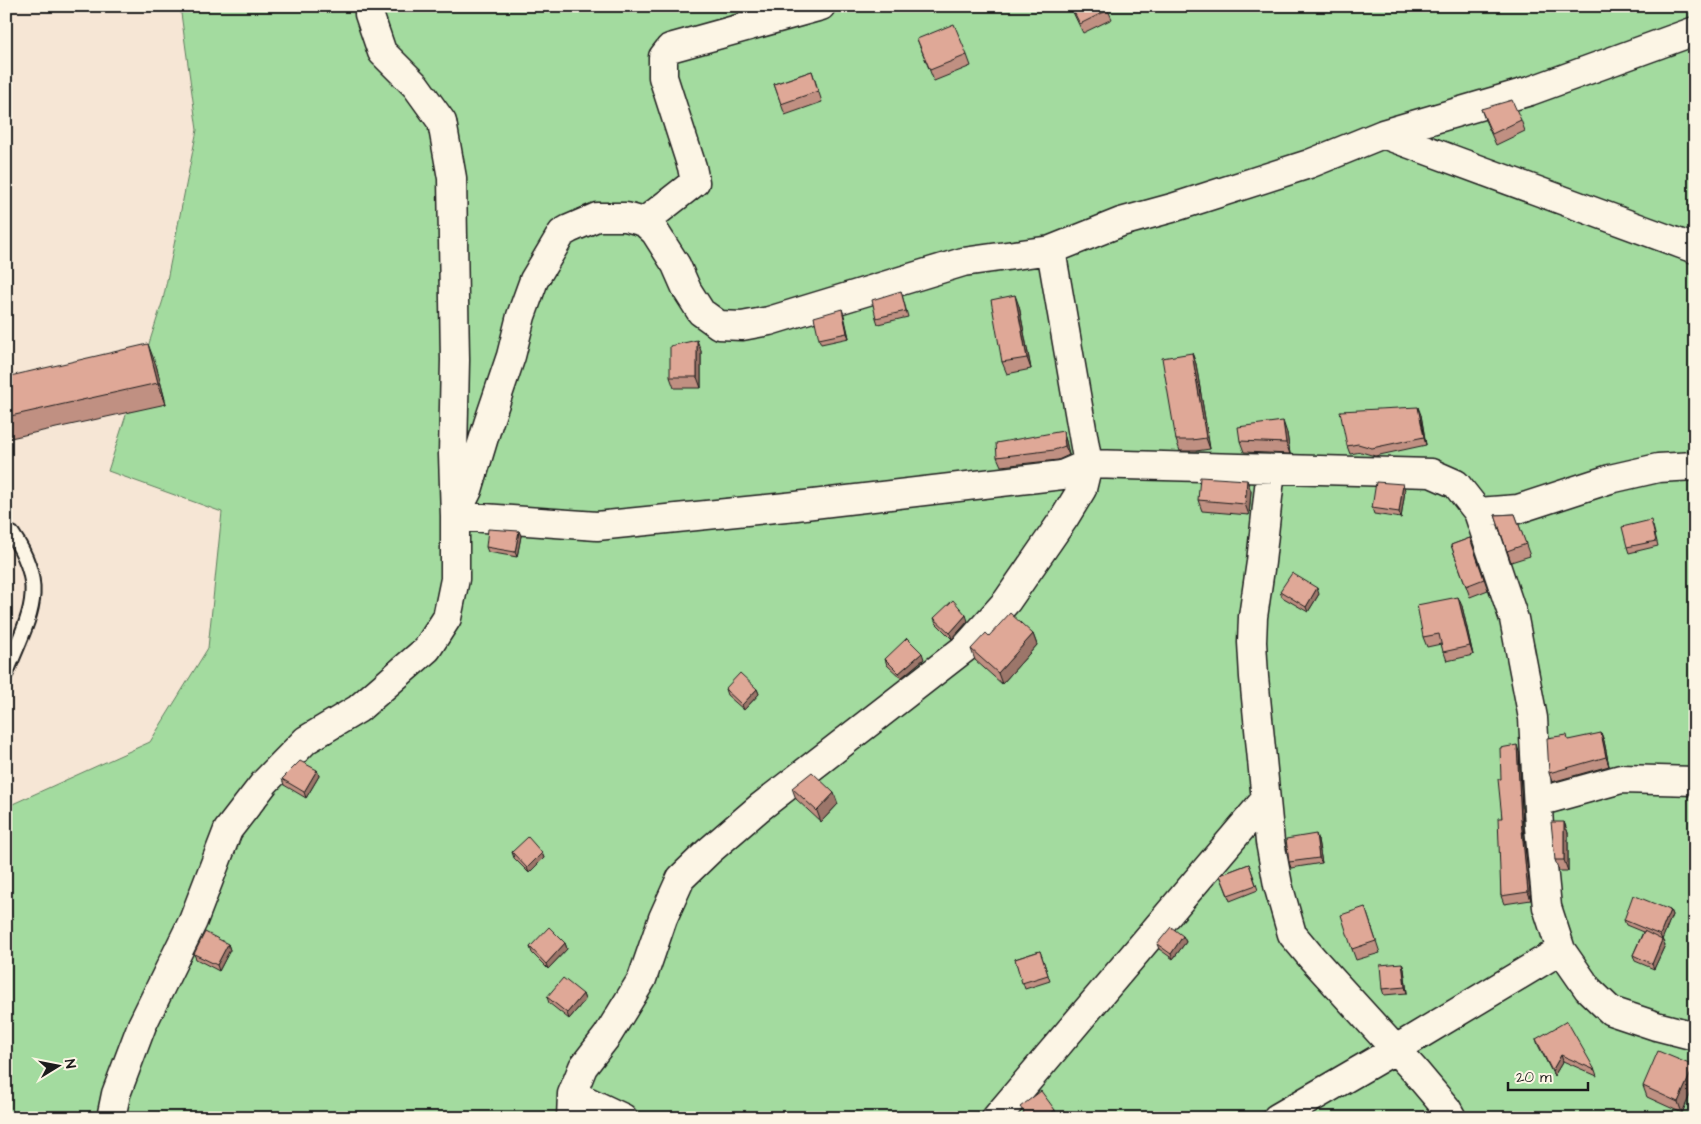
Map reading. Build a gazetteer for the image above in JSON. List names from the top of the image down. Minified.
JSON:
{"scale_bar":"20 m","north":"right"}
